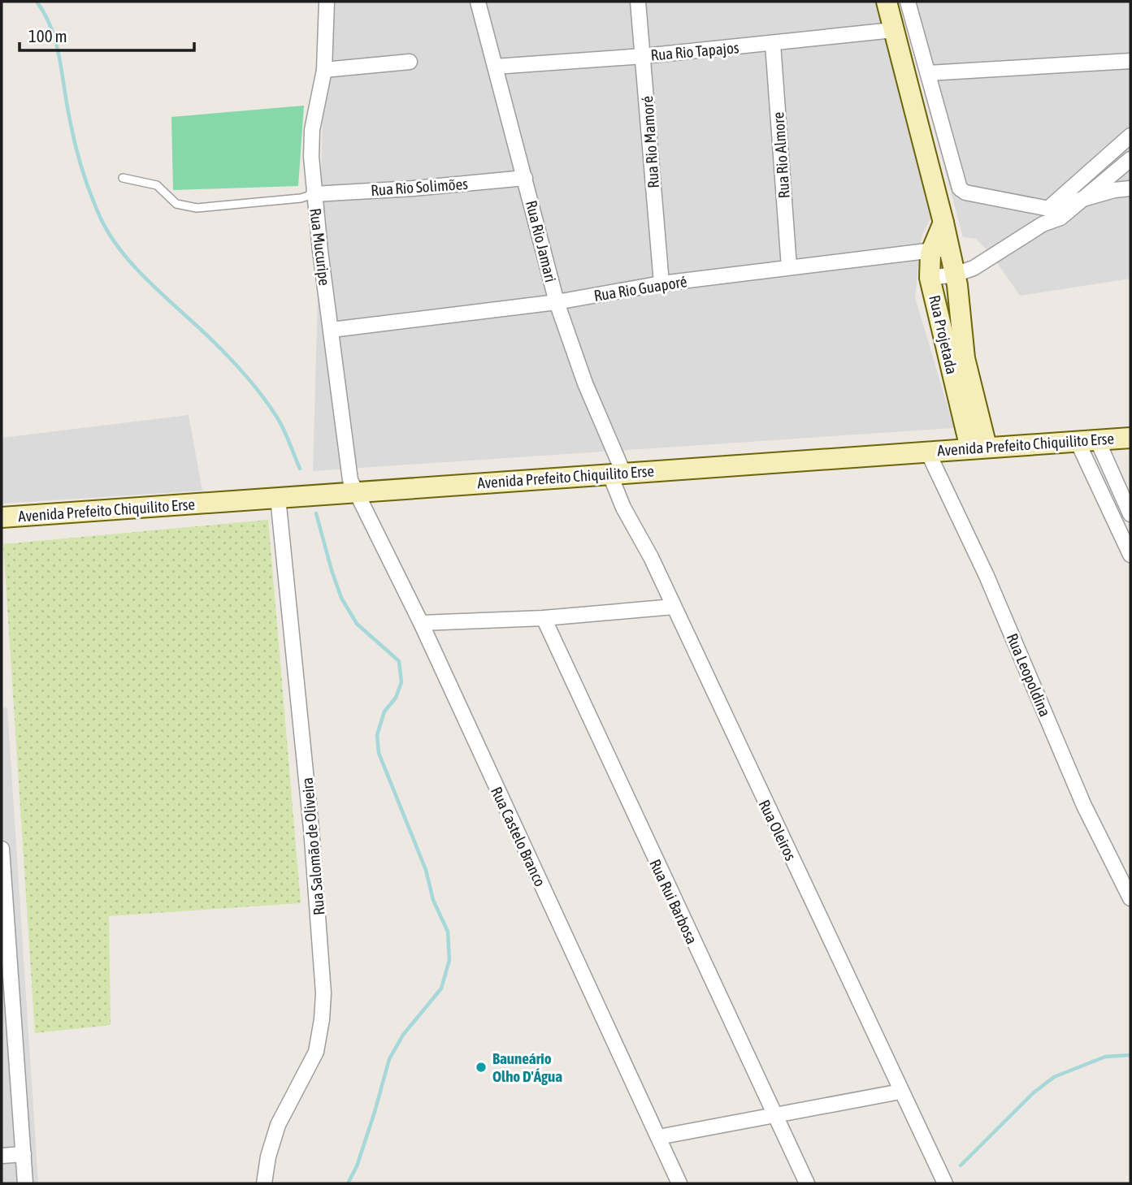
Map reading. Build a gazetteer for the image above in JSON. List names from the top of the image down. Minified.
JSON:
{"streets":{"street":["Rua Rio Tapajos","Rua Rio Mamoré","Rua Rio Almore","Rua Rio Solimões","Rua Rio Jamari","Rua Mucuripe","Rua Rio Guaporé","Rua Projetada","Avenida Prefeito Chiquilito Erse","Rua Leopoldina","Rua Oleiros","Rua Castelo Branco","Rua Salomão de Oliveira","Rua Rui Barbosa"]},"crossings":[["Rua Rio Tapajos","Rua Rio Mamoré"],["Rua Rio Tapajos","Rua Rio Almore"],["Rua Rio Tapajos","Rua Rio Jamari"],["Rua Rio Tapajos","Rua Projetada"],["Rua Rio Mamoré","Rua Rio Guaporé"],["Rua Rio Almore","Rua Rio Guaporé"],["Rua Rio Solimões","Rua Rio Jamari"],["Rua Rio Solimões","Rua Mucuripe"],["Rua Rio Jamari","Rua Rio Guaporé"],["Rua Rio Jamari","Avenida Prefeito Chiquilito Erse"],["Rua Rio Jamari","Rua Oleiros"],["Rua Mucuripe","Rua Rio Guaporé"],["Rua Mucuripe","Avenida Prefeito Chiquilito Erse"],["Rua Mucuripe","Rua Castelo Branco"],["Rua Rio Guaporé","Rua Projetada"],["Rua Projetada","Avenida Prefeito Chiquilito Erse"],["Avenida Prefeito Chiquilito Erse","Rua Leopoldina"],["Avenida Prefeito Chiquilito Erse","Rua Oleiros"],["Avenida Prefeito Chiquilito Erse","Rua Castelo Branco"],["Avenida Prefeito Chiquilito Erse","Rua Salomão de Oliveira"]],"places":["Bauneário Olho D'Água"],"scale_bar":"100 m"}
